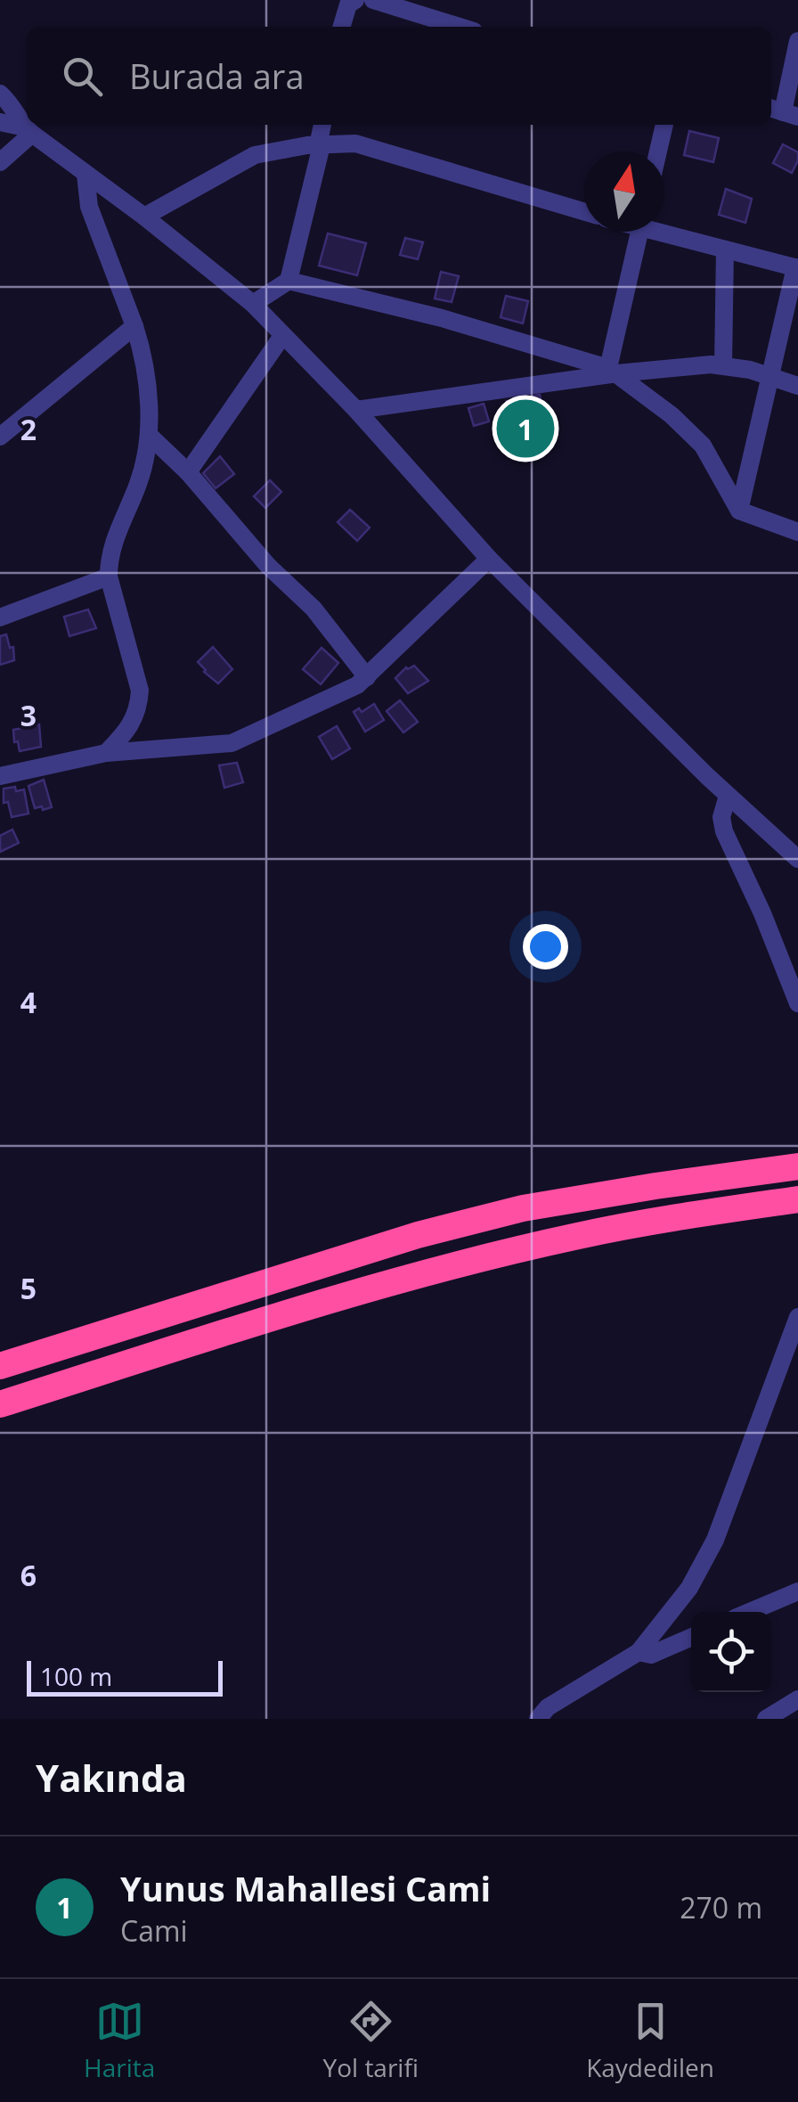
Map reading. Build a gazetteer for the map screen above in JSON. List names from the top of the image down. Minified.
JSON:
{"scale_bar":"100 m","north":"top","page":{"search":"Burada ara","pins":"1","scale":"100 m","heading":"Yakında","list":[{"mark":"1","name":"Yunus Mahallesi Cami","note":"Cami","value":"270 m"}],"nav":["Harita","Yol tarifi","Kaydedilen"]},"grid":{"rows":["2","3","4","5","6"]}}
